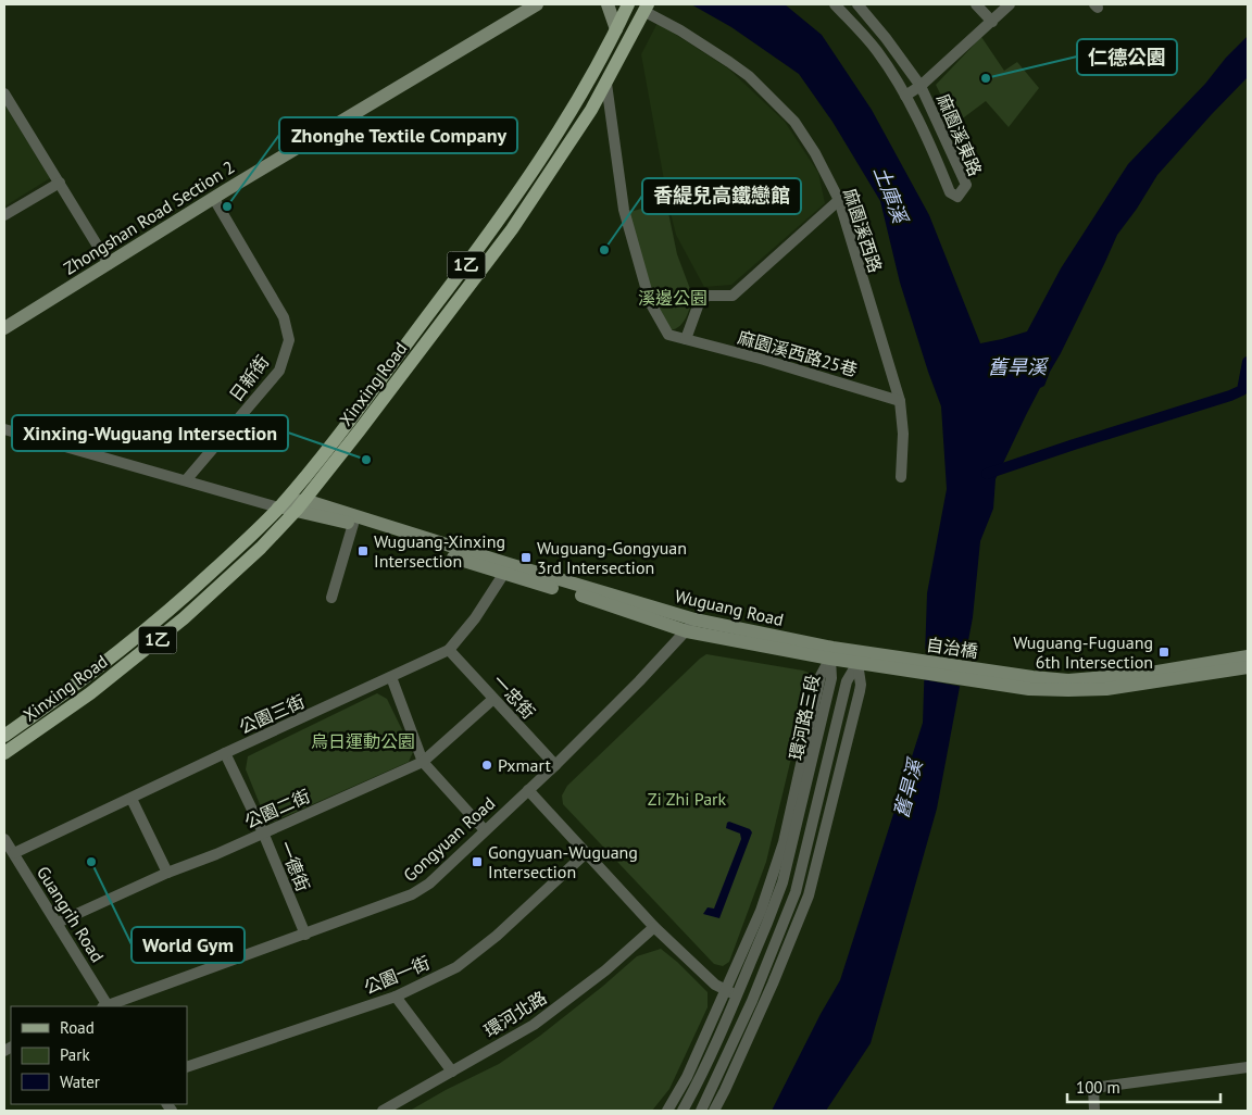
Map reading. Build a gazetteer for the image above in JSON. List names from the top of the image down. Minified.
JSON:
{"streets":{"main road":["Zhongshan Road Section 2","1乙","Xinxing Road","Wuguang Road","自治橋"],"street":["麻園溪東路","麻園溪西路","麻園溪西路25巷","日新街","一忠街","公園三街","環河路三段","公園二街","Gongyuan Road","一德街","Guangrih Road","公園一街","環河北路"]},"crossings":[["Zhongshan Road Section 2","日新街"],["麻園溪西路","麻園溪西路25巷"],["麻園溪西路","Xinxing Road"],["麻園溪西路25巷","Xinxing Road"],["Xinxing Road","Wuguang Road"],["Wuguang Road","自治橋"],["Wuguang Road","公園三街"],["Wuguang Road","環河路三段"],["Wuguang Road","Gongyuan Road"],["一忠街","公園三街"],["一忠街","公園二街"],["一忠街","Gongyuan Road"],["公園三街","一德街"],["公園三街","Guangrih Road"],["公園二街","一德街"],["公園二街","Guangrih Road"],["Gongyuan Road","一德街"]],"water":["土庫溪","舊旱溪"],"parks":["溪邊公園","烏日運動公園","Zi Zhi Park"],"places":{"other":["仁德公園","Zhonghe Textile Company","香緹兒高鐵戀館","Xinxing-Wuguang Intersection","Pxmart","World Gym"],"transit":["Wuguang-Xinxing Intersection","Wuguang-Gongyuan 3rd Intersection","Wuguang-Fuguang 6th Intersection","Gongyuan-Wuguang Intersection"]},"legend":["Road","Park","Water"],"scale_bar":"100 m"}
